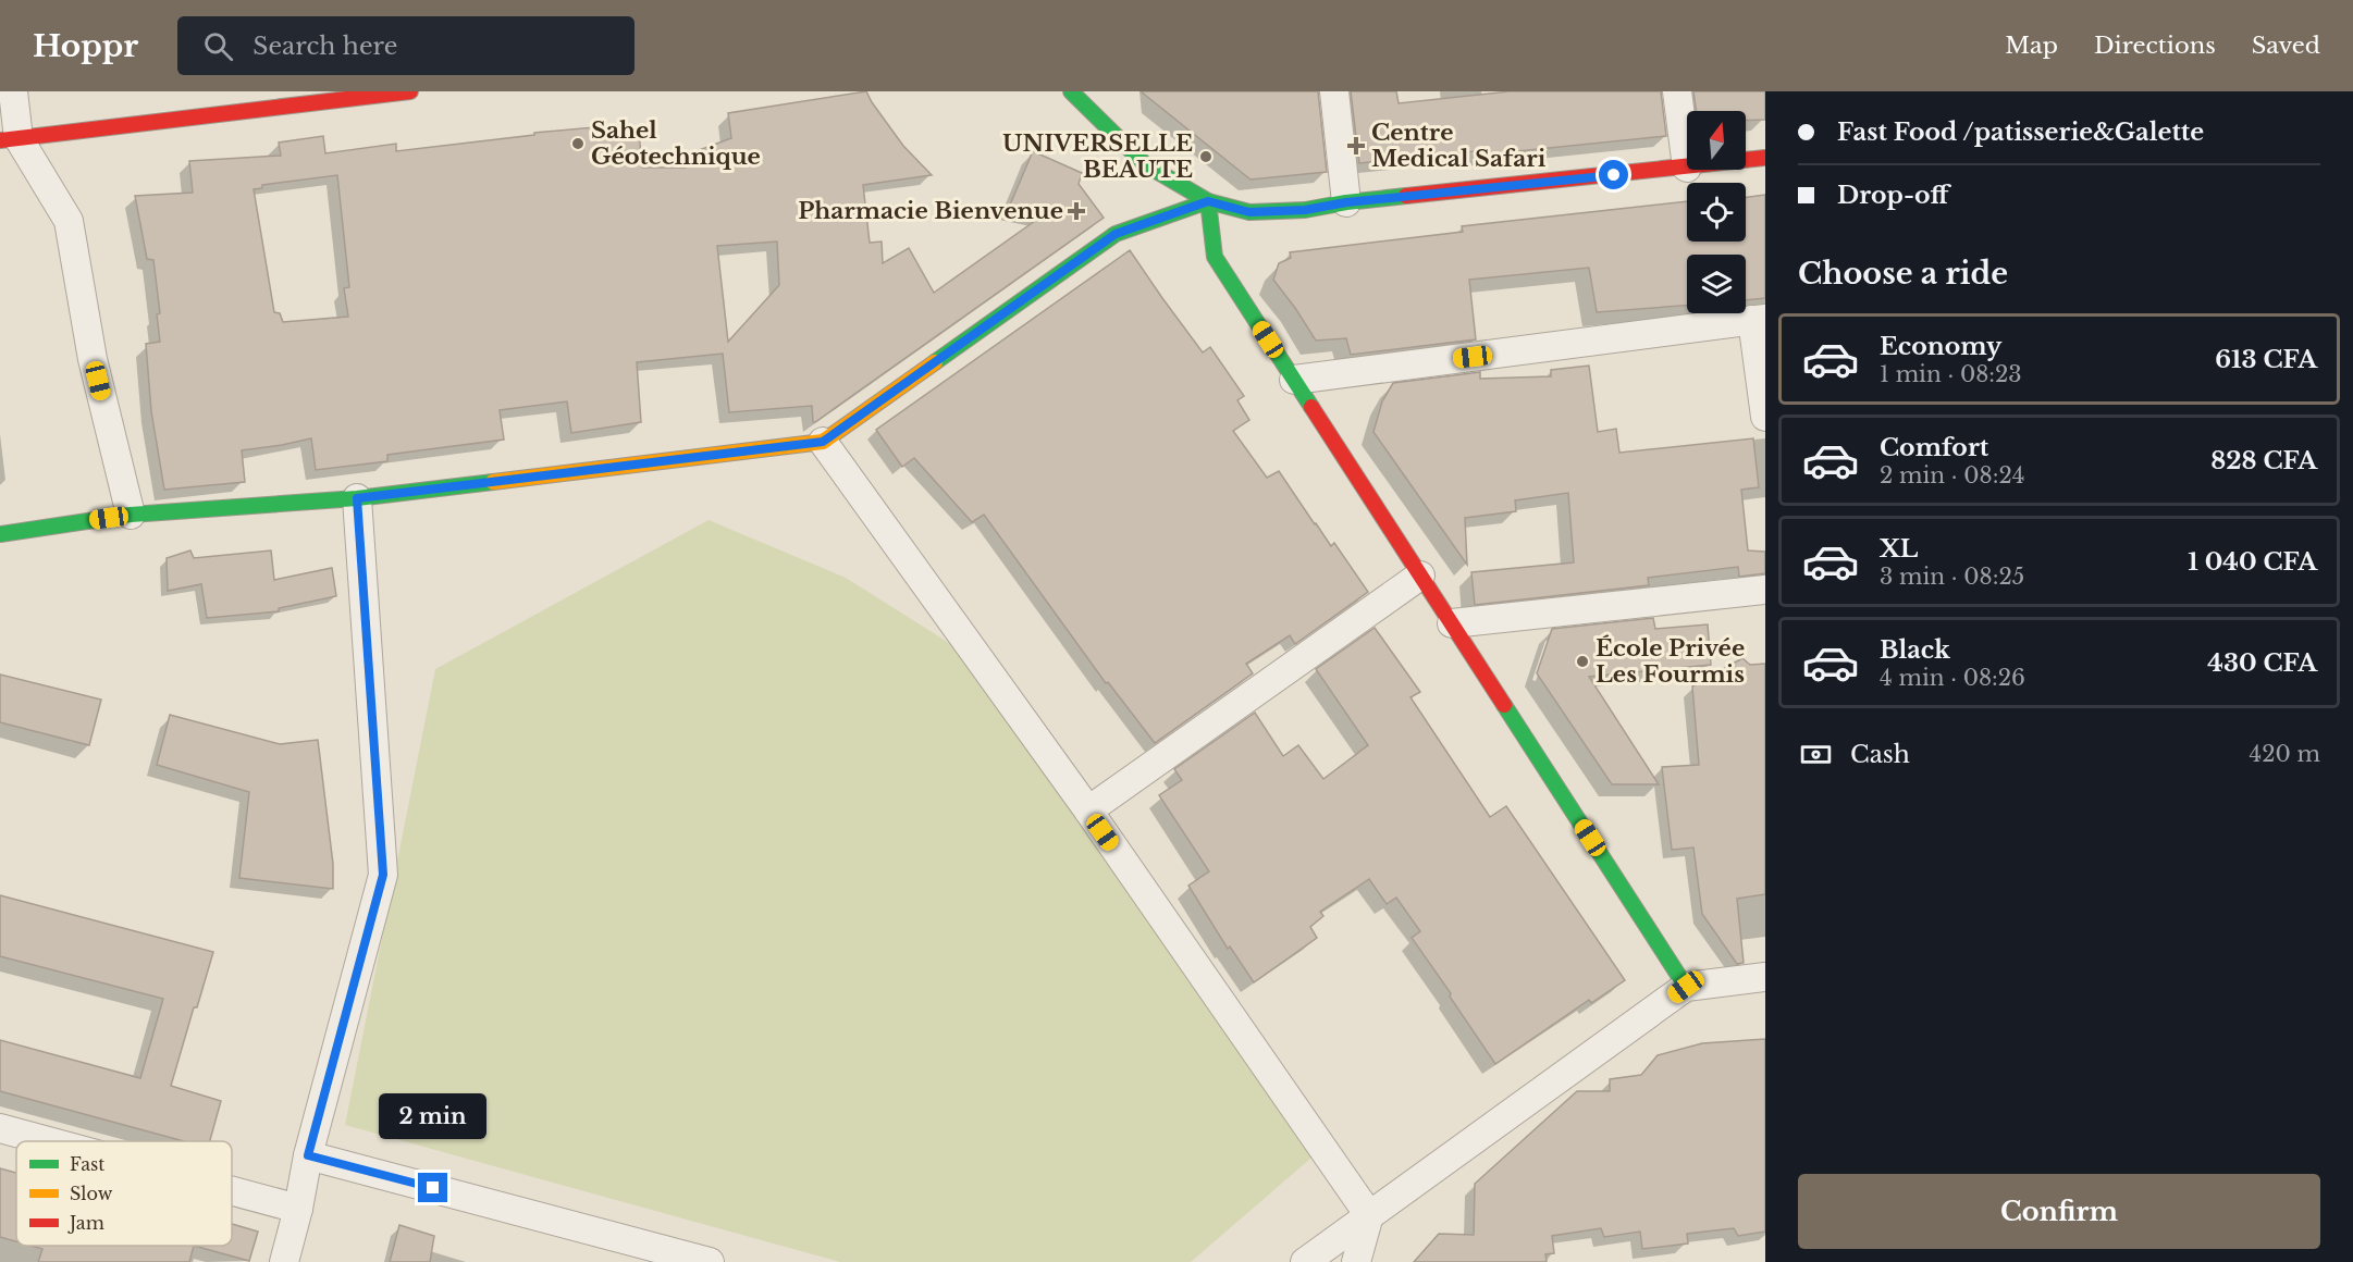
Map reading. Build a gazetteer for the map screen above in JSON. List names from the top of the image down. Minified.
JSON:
{"places":{"other":["Sahel Géotechnique","UNIVERSELLE BEAUTE","École Privée Les Fourmis"],"health":["Centre Medical Safari","Pharmacie Bienvenue"]},"legend":["Fast","Slow","Jam"],"north":"top","page":{"header":"Hoppr","search":"Search here","nav":["Map","Directions","Saved"],"banner":["Fast Food /patisserie&Galette","Drop-off"],"heading":"Choose a ride","list":[{"name":"Economy","note":"1 min · 08:23","value":"613 CFA"},{"name":"Comfort","note":"2 min · 08:24","value":"828 CFA"},{"name":"XL","note":"3 min · 08:25","value":"1 040 CFA"},{"name":"Black","note":"4 min · 08:26","value":"430 CFA"}],"pay":["Cash","420 m"],"bubble":"2 min","buttons":"Confirm"}}
